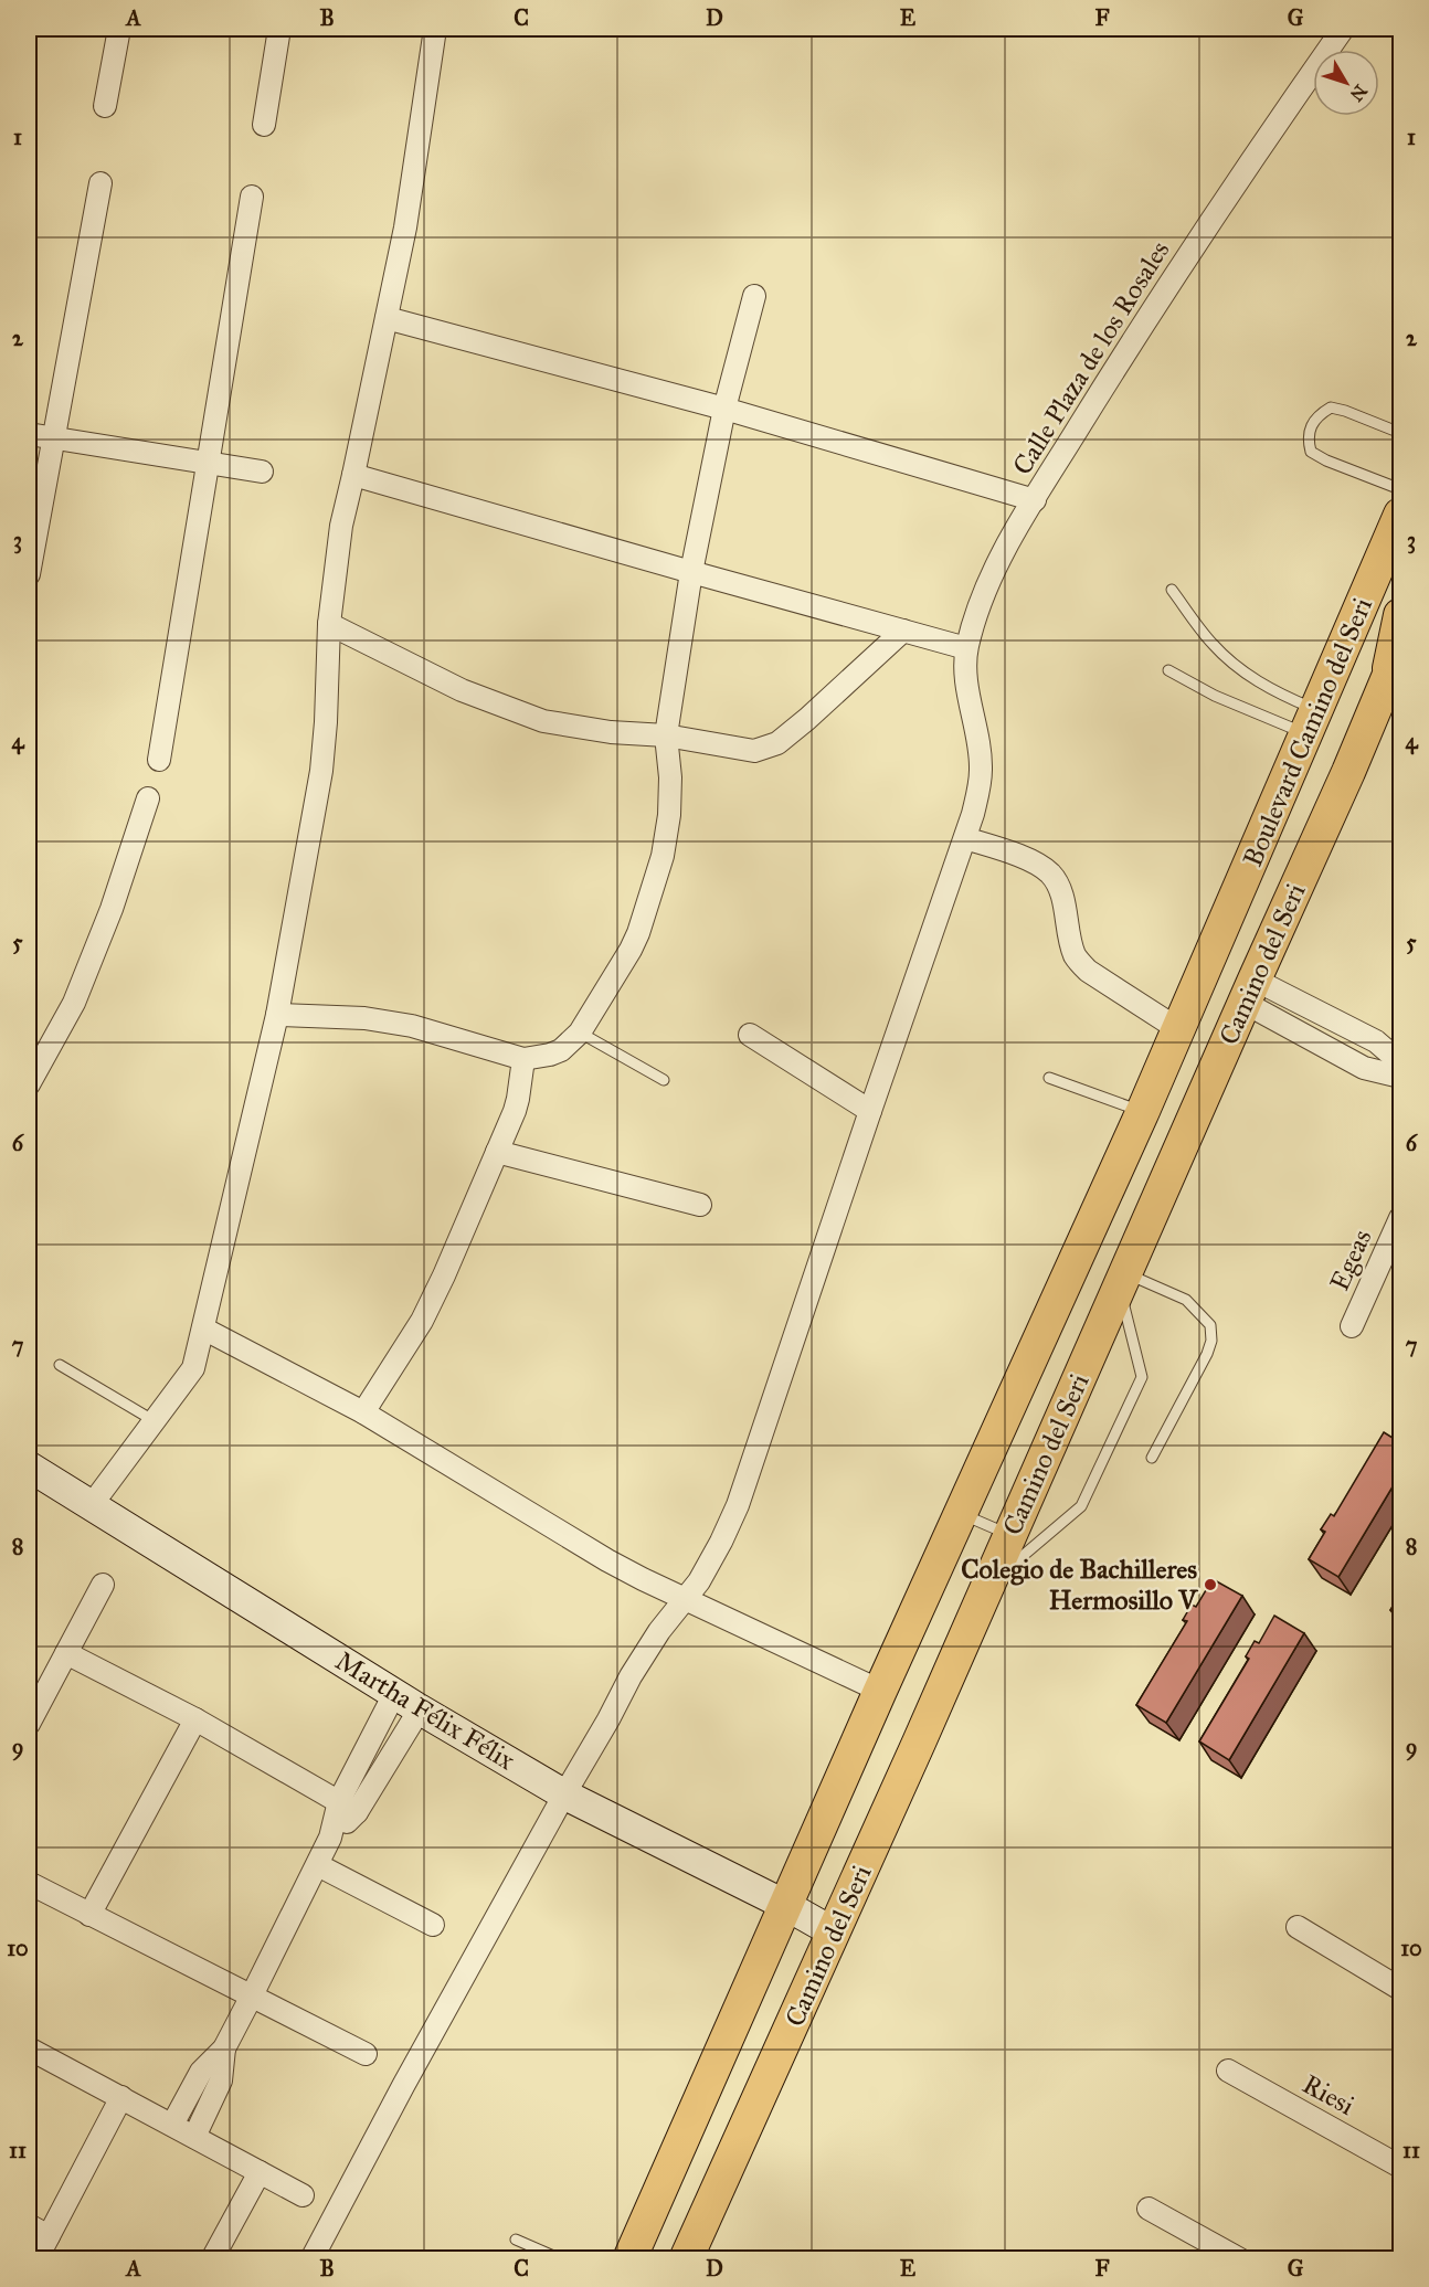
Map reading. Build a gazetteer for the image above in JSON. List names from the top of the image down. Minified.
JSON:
{"streets":{"main road":["Boulevard Camino del Seri","Camino del Seri"],"street":["Calle Plaza de los Rosales","Egeas","Martha Félix Félix","Riesi"]},"crossings":[["Calle Plaza de los Rosales","Martha Félix Félix"],["Boulevard Camino del Seri","Camino del Seri"],["Camino del Seri","Martha Félix Félix"]],"places":["Colegio de Bachilleres Hermosillo V"],"north":"bottom right","grid":{"columns":["A","B","C","D","E","F","G"],"rows":["1","2","3","4","5","6","7","8","9","10","11"]}}
